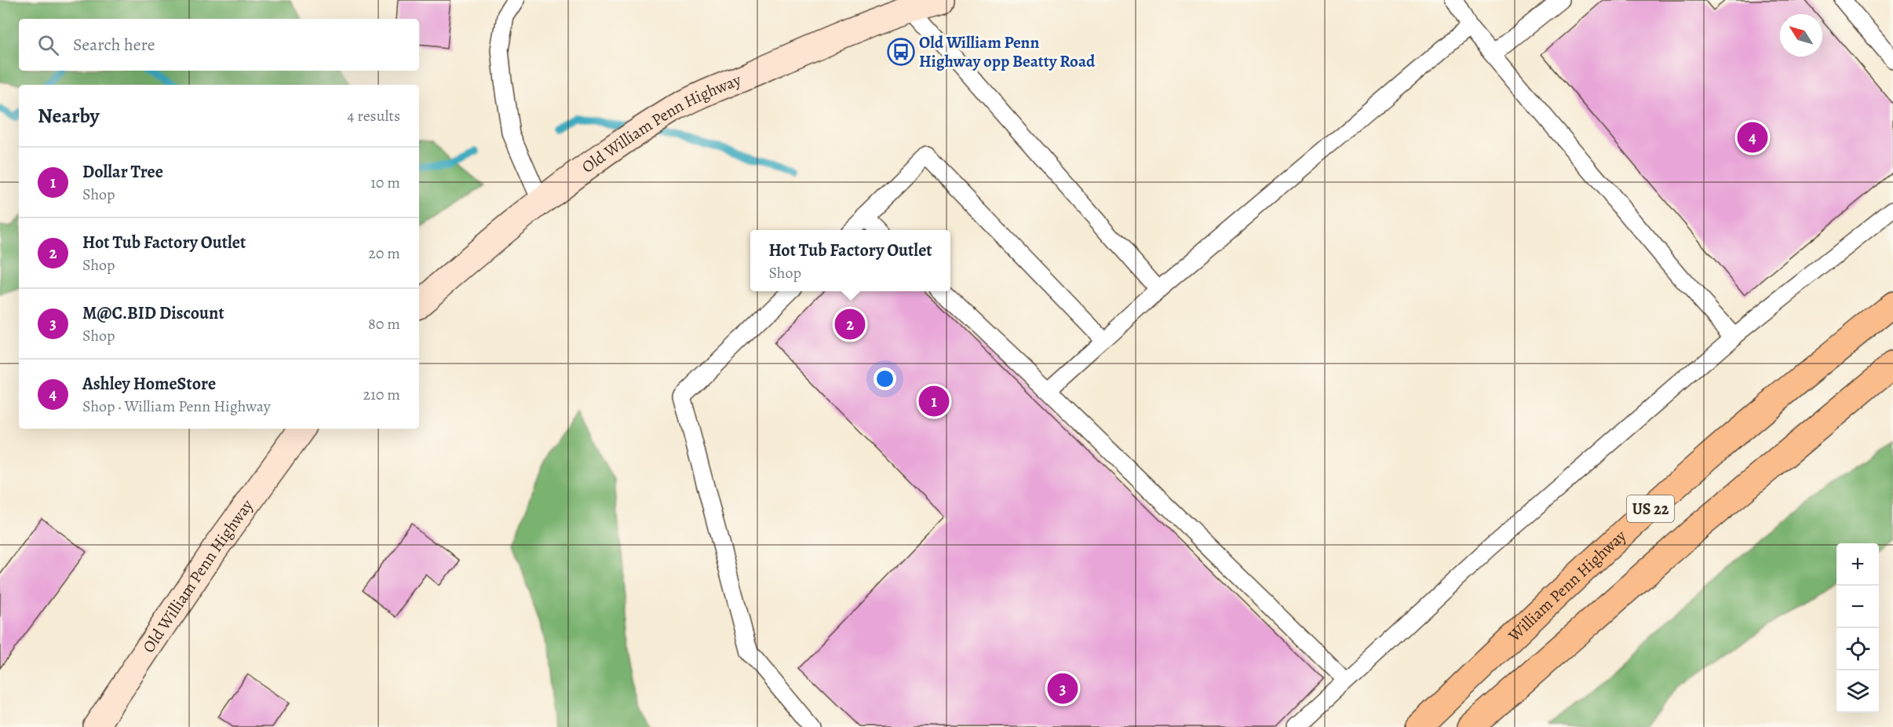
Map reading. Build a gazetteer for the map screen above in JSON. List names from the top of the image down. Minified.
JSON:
{"streets":{"highway":["US 22","William Penn Highway"],"main road":["Old William Penn Highway"]},"places":{"bus stop":["Old William Penn Highway opp Beatty Road"]},"north":"top left","page":{"search":"Search here","heading":["Nearby","4 results"],"pins":["4","2","1","3"],"list":[{"mark":"1","name":"Dollar Tree","note":"Shop","value":"10 m"},{"mark":"2","name":"Hot Tub Factory Outlet","note":"Shop","value":"20 m"},{"mark":"3","name":"M@C.BID Discount","note":"Shop","value":"80 m"},{"mark":"4","name":"Ashley HomeStore","note":"Shop · William Penn Highway","value":"210 m"}],"popup":["Hot Tub Factory Outlet","Shop"],"map_buttons":["+","−"]}}
